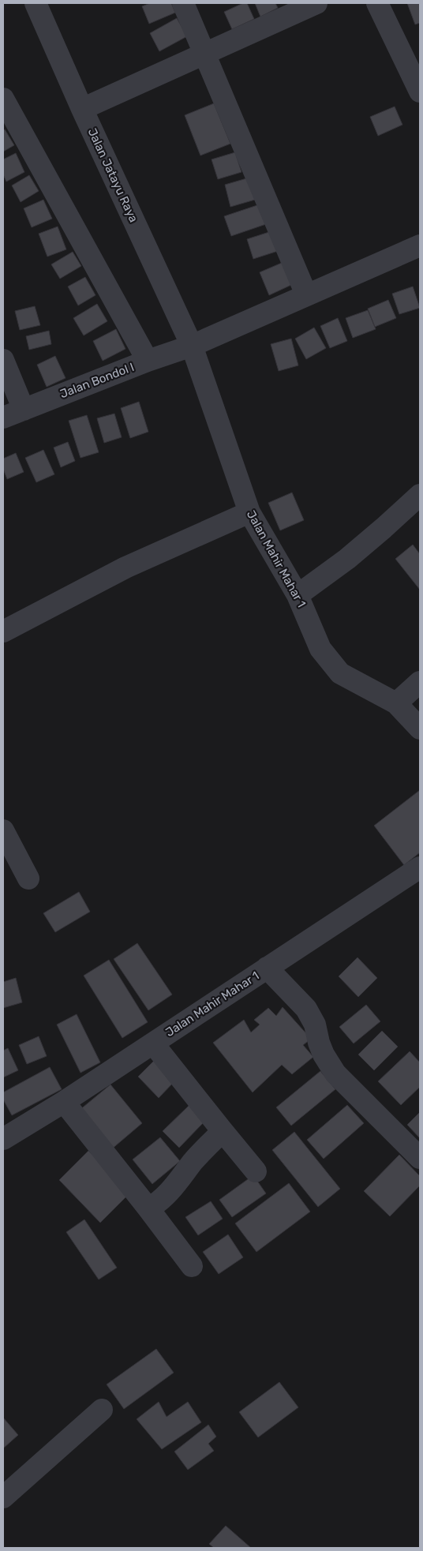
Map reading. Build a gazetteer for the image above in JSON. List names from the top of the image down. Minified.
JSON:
{"streets":{"street":["Jalan Jatayu Raya","Jalan Bondol I","Jalan Mahir Mahar 1"]},"crossings":[["Jalan Jatayu Raya","Jalan Bondol I"],["Jalan Jatayu Raya","Jalan Mahir Mahar 1"],["Jalan Bondol I","Jalan Mahir Mahar 1"]]}
